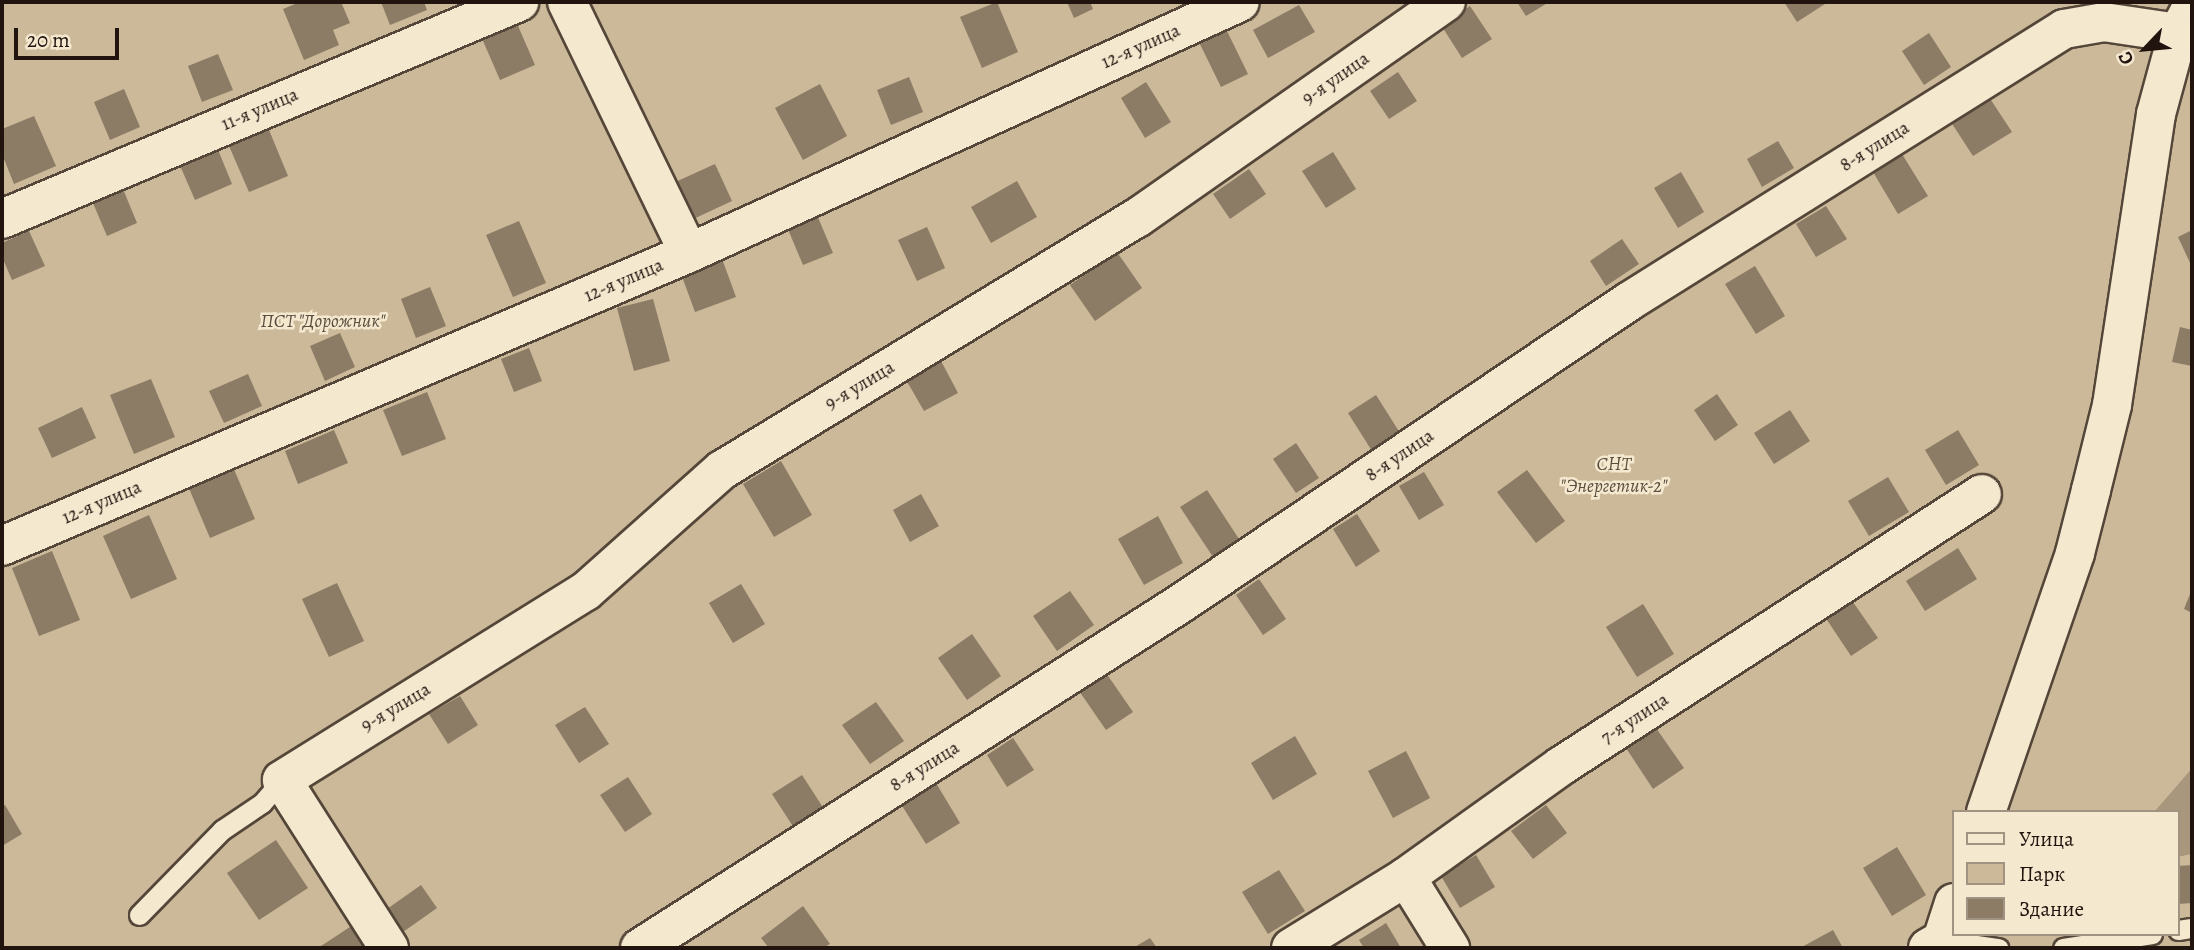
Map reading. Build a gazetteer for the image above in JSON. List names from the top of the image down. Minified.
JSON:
{"streets":{"street":["12-я улица","9-я улица","11-я улица","8-я улица","7-я улица"]},"parks":["ПСТ \"Дорожник\"","СHТ \"Энергетик-2\""],"legend":["Улица","Парк","Здание"],"scale_bar":"20 m","north":"bottom left"}
